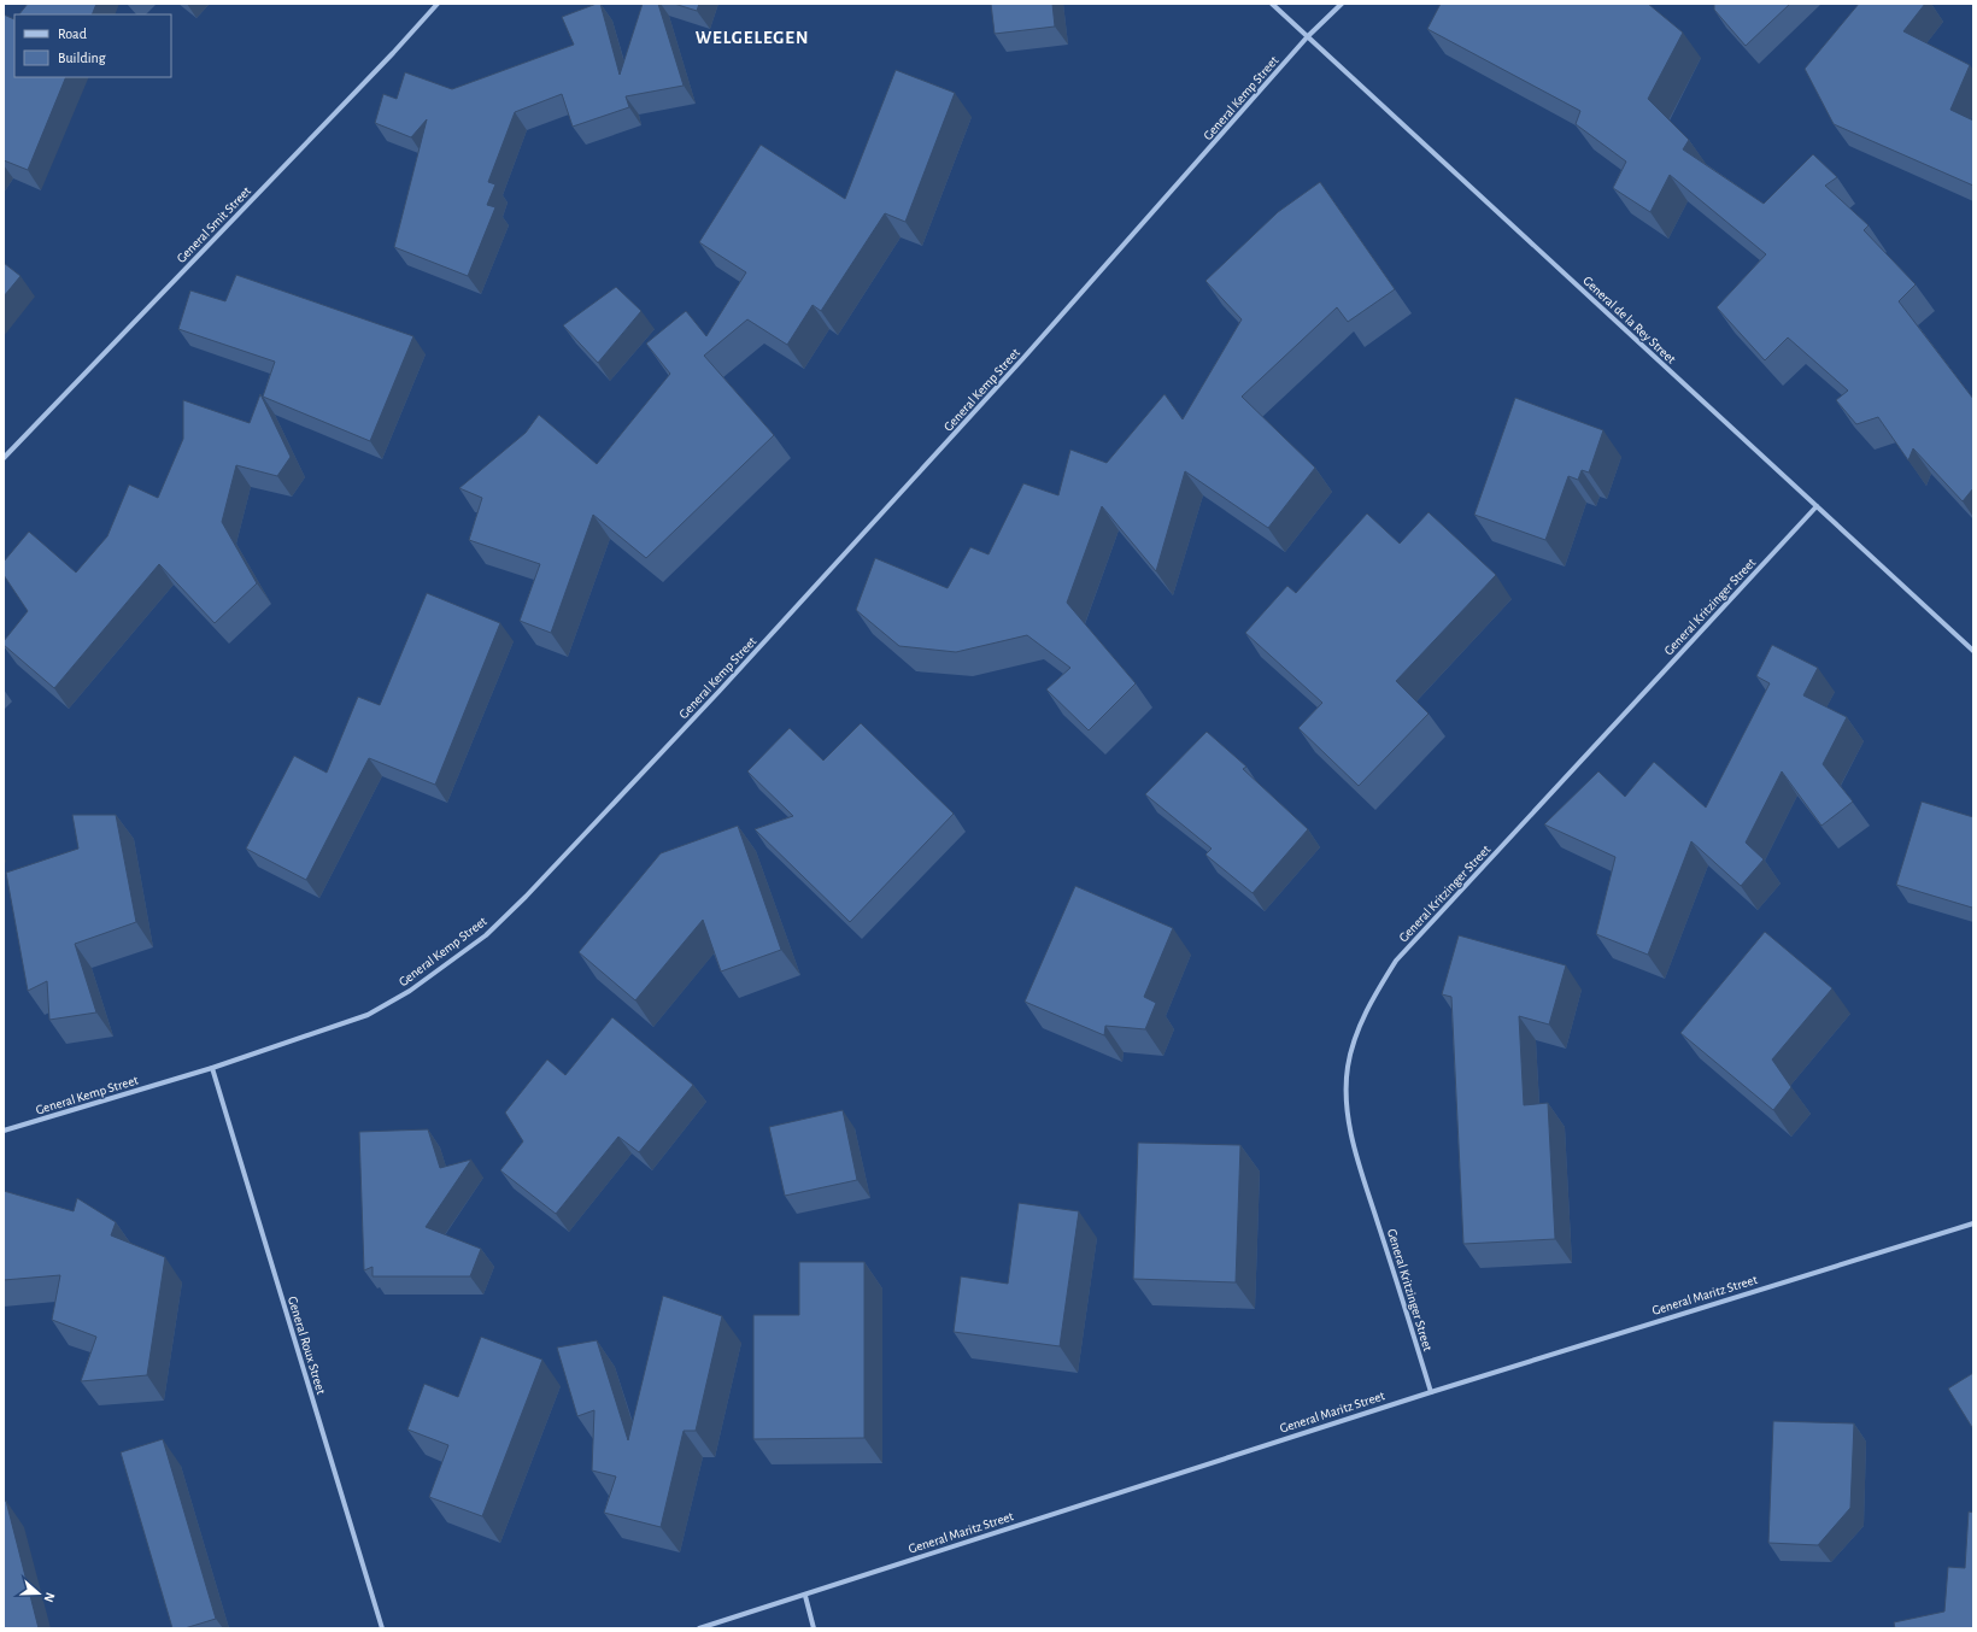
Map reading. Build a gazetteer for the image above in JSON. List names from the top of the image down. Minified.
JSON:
{"streets":{"street":["General Kemp Street","General Smit Street","General de la Rey Street","General Kritzinger Street","General Maritz Street","General Roux Street"]},"crossings":[["General Kemp Street","General de la Rey Street"],["General Kemp Street","General Roux Street"],["General de la Rey Street","General Kritzinger Street"],["General Kritzinger Street","General Maritz Street"]],"districts":["WELGELEGEN"],"legend":["Road","Building"],"north":"right"}
